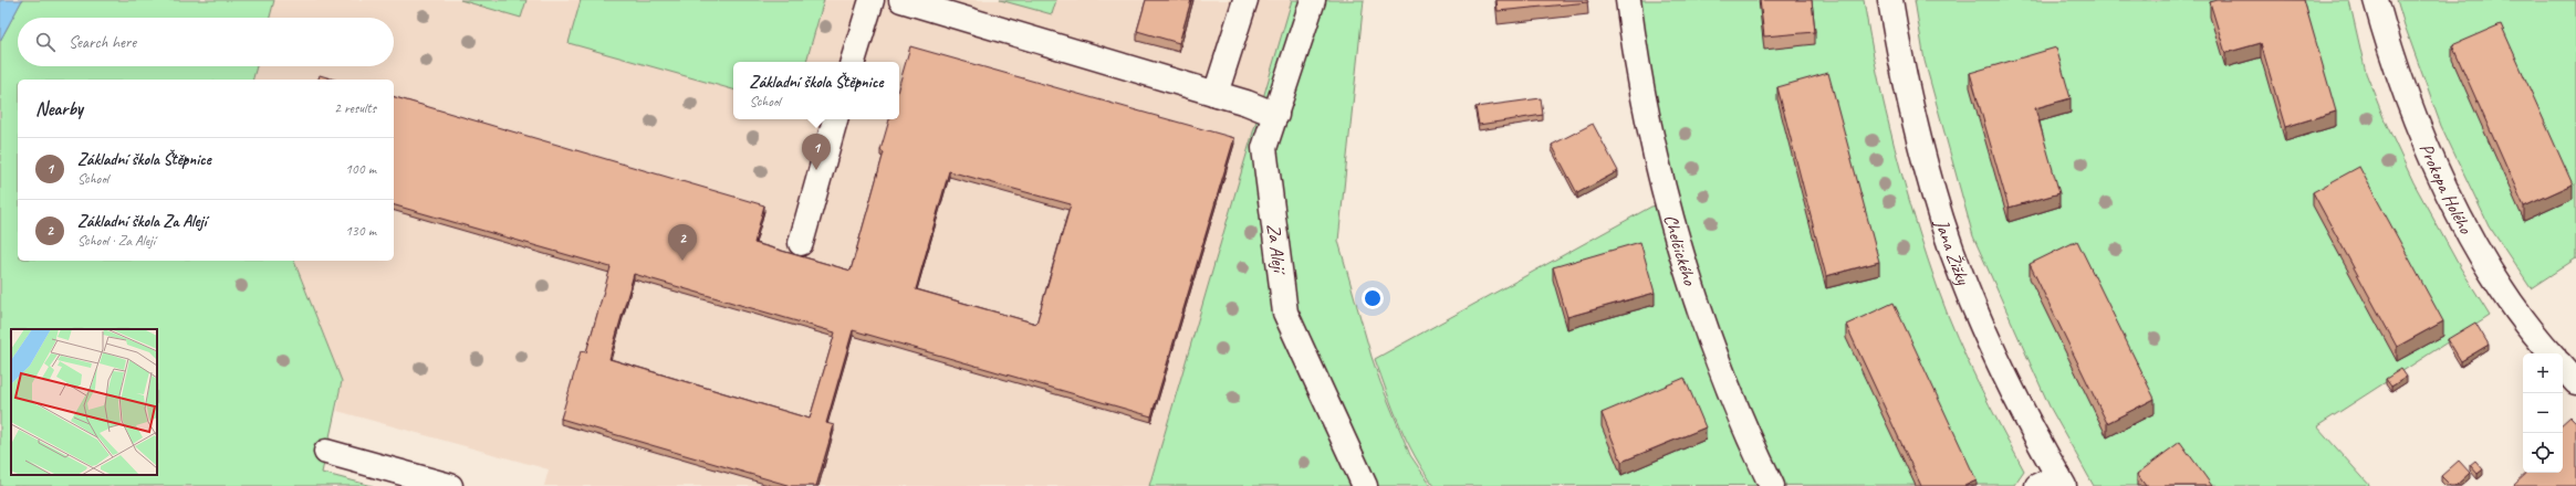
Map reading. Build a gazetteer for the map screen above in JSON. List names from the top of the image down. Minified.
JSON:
{"streets":{"street":["Prokopa Holého","Za Alejí","Chelčického","Jana Žižky"]},"page":{"search":"Search here","popup":["Základní škola Štěpnice","School"],"heading":["Nearby","2 results"],"pins":["1","2"],"list":[{"mark":"1","name":"Základní škola Štěpnice","note":"School","value":"100 m"},{"mark":"2","name":"Základní škola Za Alejí","note":"School · Za Alejí","value":"130 m"}],"map_buttons":["+","−"]}}
